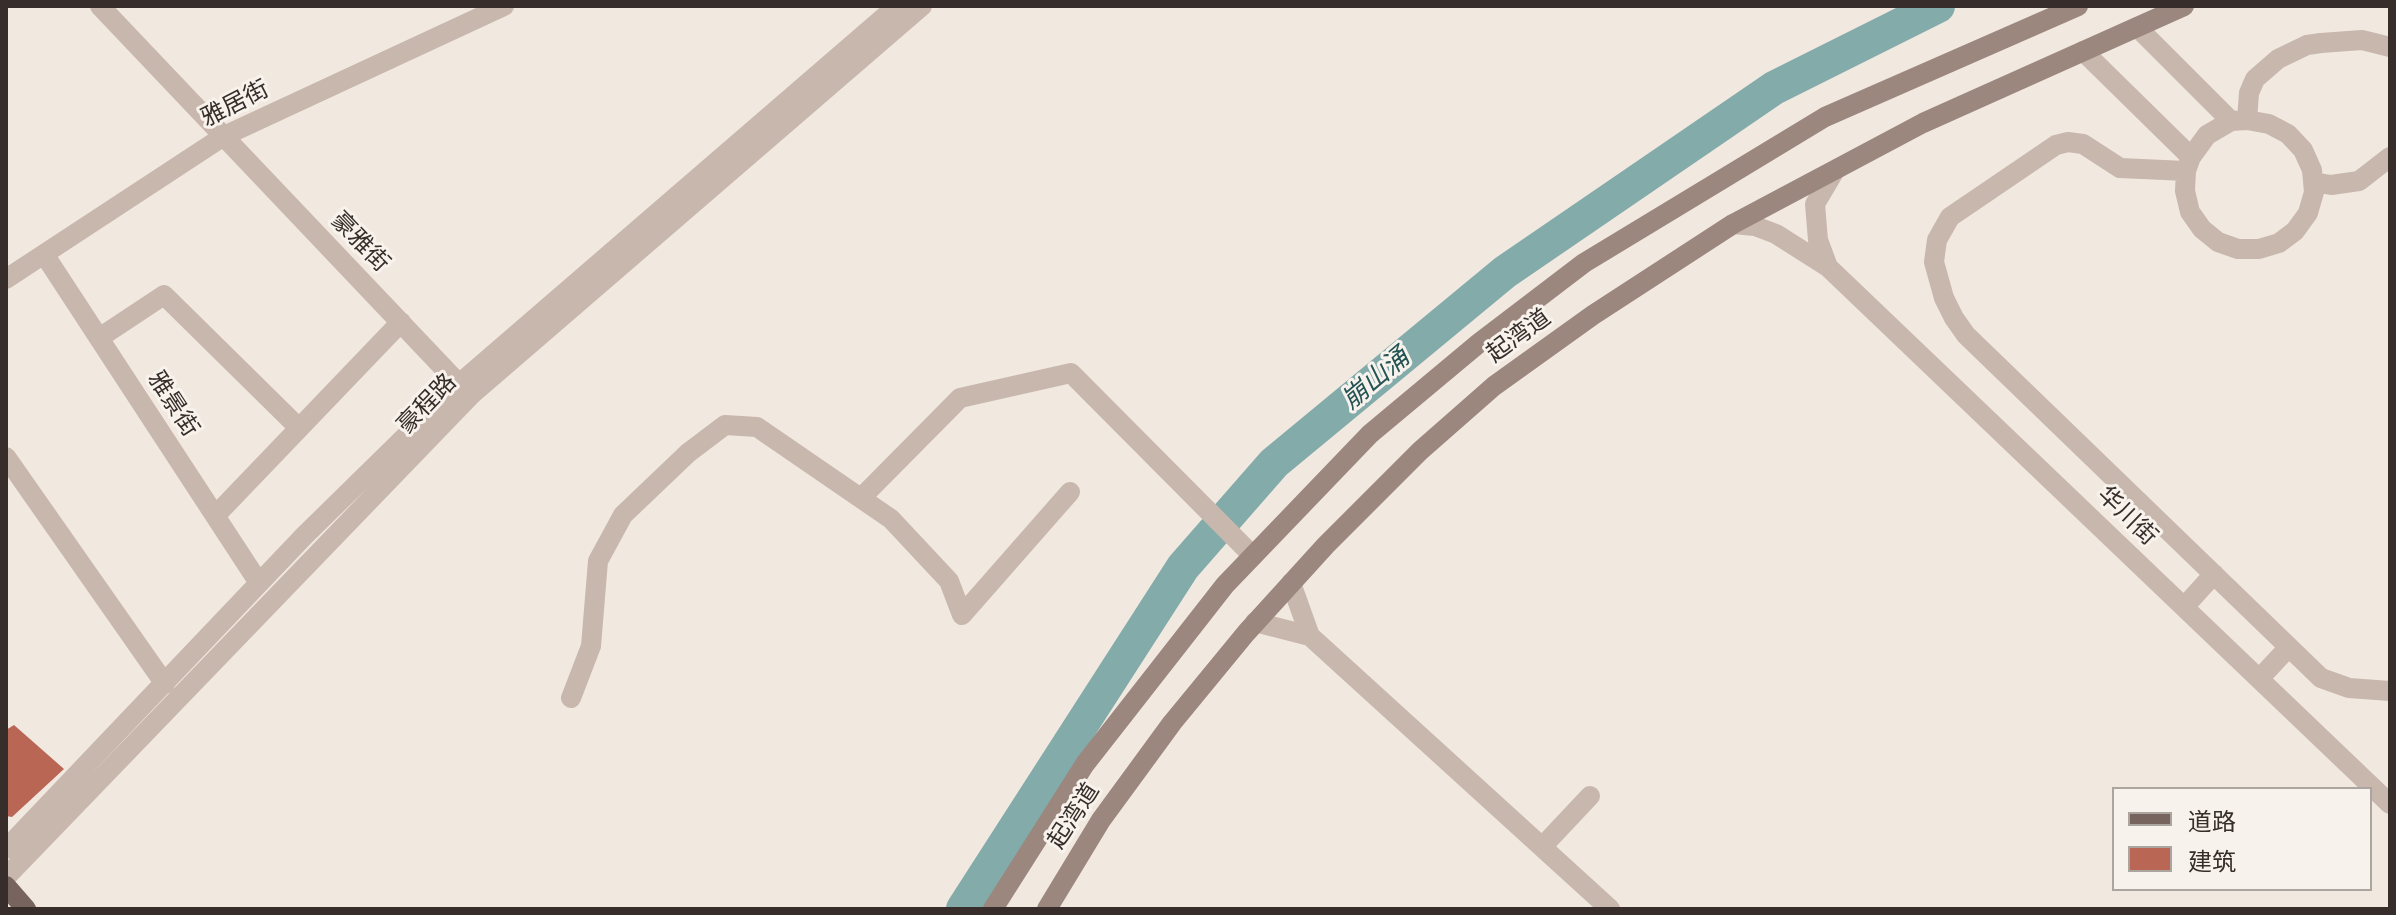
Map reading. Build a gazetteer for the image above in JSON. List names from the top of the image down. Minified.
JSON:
{"streets":{"main road":["起湾道"],"street":["雅居街","豪雅街","雅景街","豪程路","华川街"]},"crossings":[["雅居街","豪雅街"],["雅居街","雅景街"],["豪雅街","豪程路"],["起湾道","华川街"],["雅景街","豪程路"]],"water":["崩山涌"],"legend":["道路","建筑"]}
